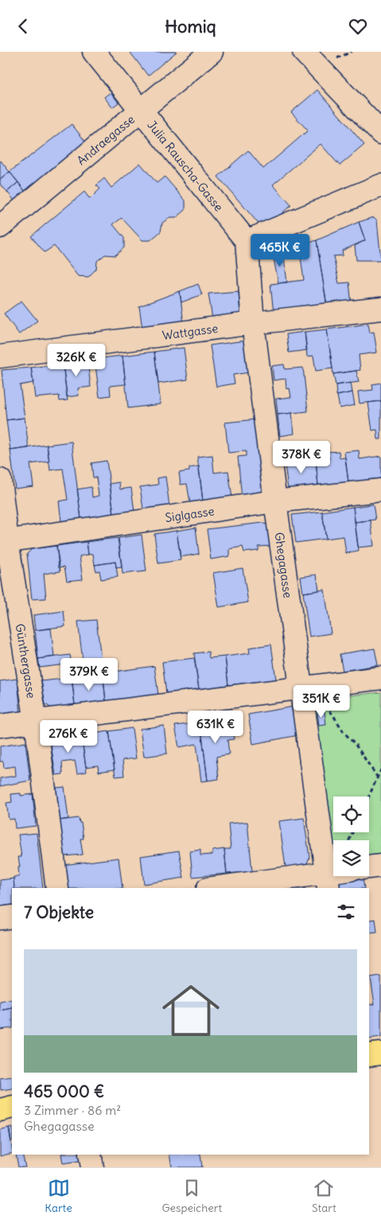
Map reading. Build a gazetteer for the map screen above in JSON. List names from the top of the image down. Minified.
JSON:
{"streets":{"street":["Andraegasse","Julia Rauscha-Gasse","Wattgasse","Siglgasse","Ghegagasse","Günthergasse"]},"crossings":[["Andraegasse","Julia Rauscha-Gasse"],["Julia Rauscha-Gasse","Ghegagasse"],["Wattgasse","Ghegagasse"],["Siglgasse","Ghegagasse"],["Siglgasse","Günthergasse"]],"page":{"header":"Homiq","price":["465K €","326K €","378K €","379K €","351K €","631K €","276K €"],"heading":"7 Objekte","list":[{"name":"465 000 €","note":"3 Zimmer · 86 m² · Ghegagasse"}],"tabs":["Karte","Gespeichert","Start"]}}
